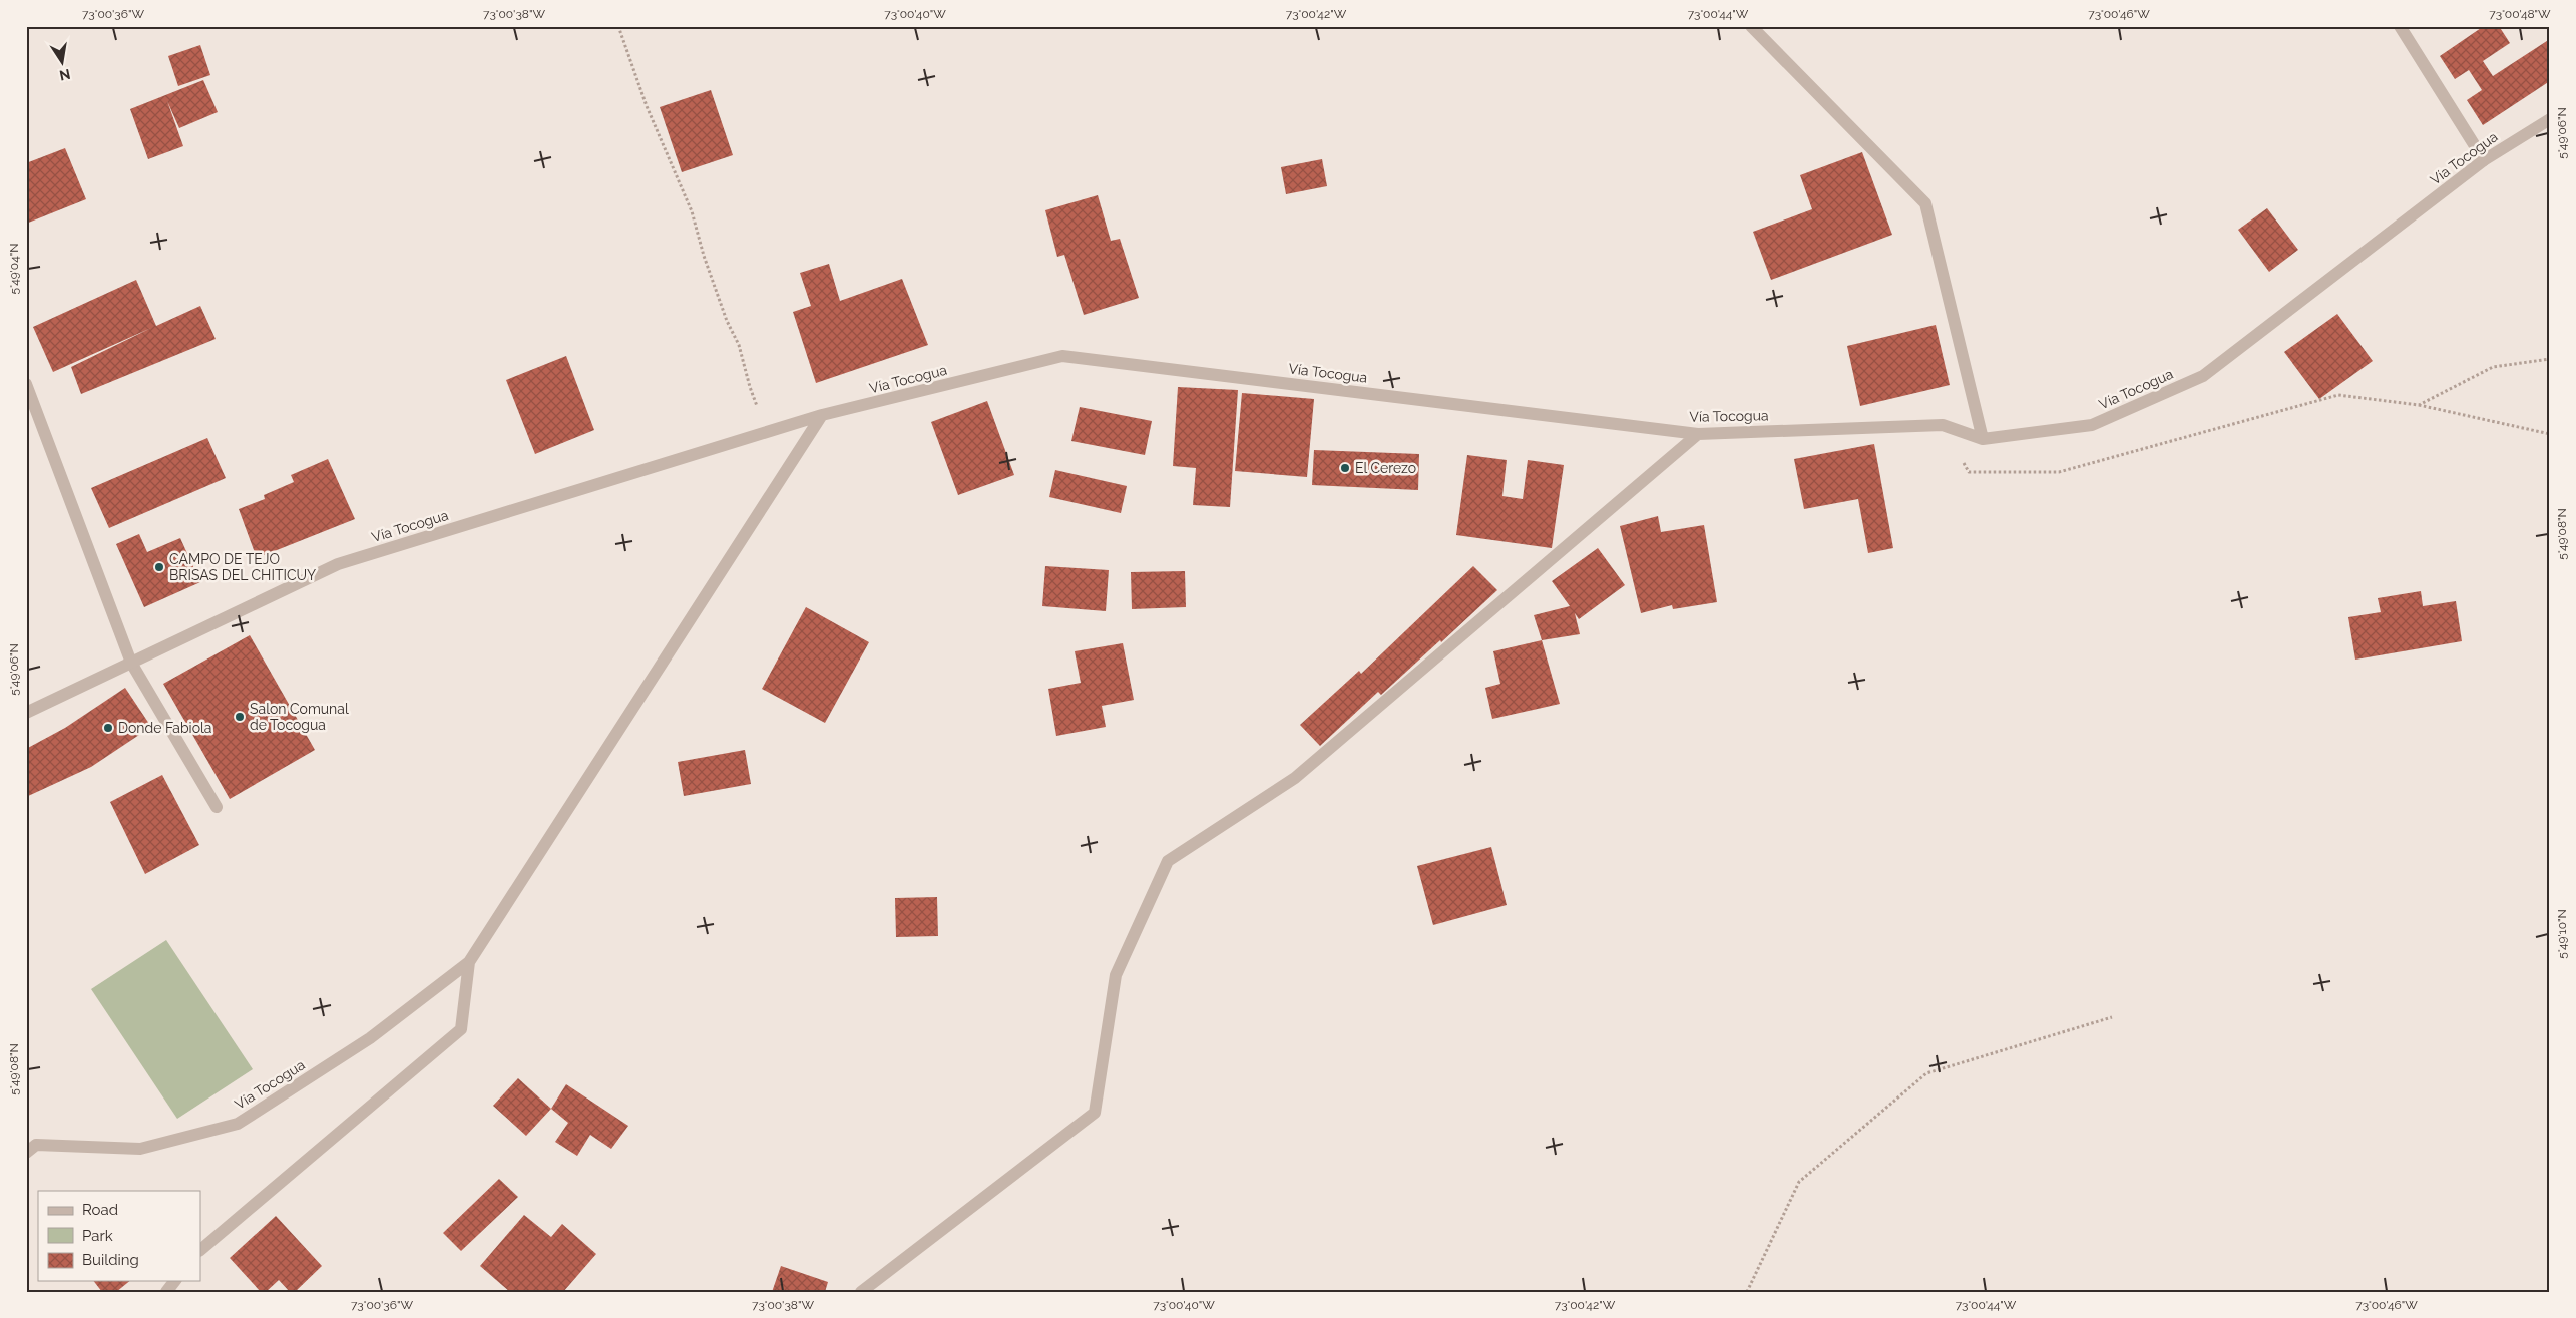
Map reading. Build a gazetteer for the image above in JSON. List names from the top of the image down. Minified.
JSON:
{"streets":{"street":["Vía Tocogua"]},"places":["El Cerezo","CAMPO DE TEJO BRISAS DEL CHITICUY","Salon Comunal de Tocogua","Donde Fabiola"],"legend":["Road","Park","Building"],"north":"bottom","coordinates":["73°00'36\"W","73°00'38\"W","73°00'40\"W","73°00'42\"W","73°00'44\"W","73°00'46\"W","73°00'48\"W","5°49'06\"N","5°49'04\"N","5°49'08\"N","5°49'10\"N"]}
